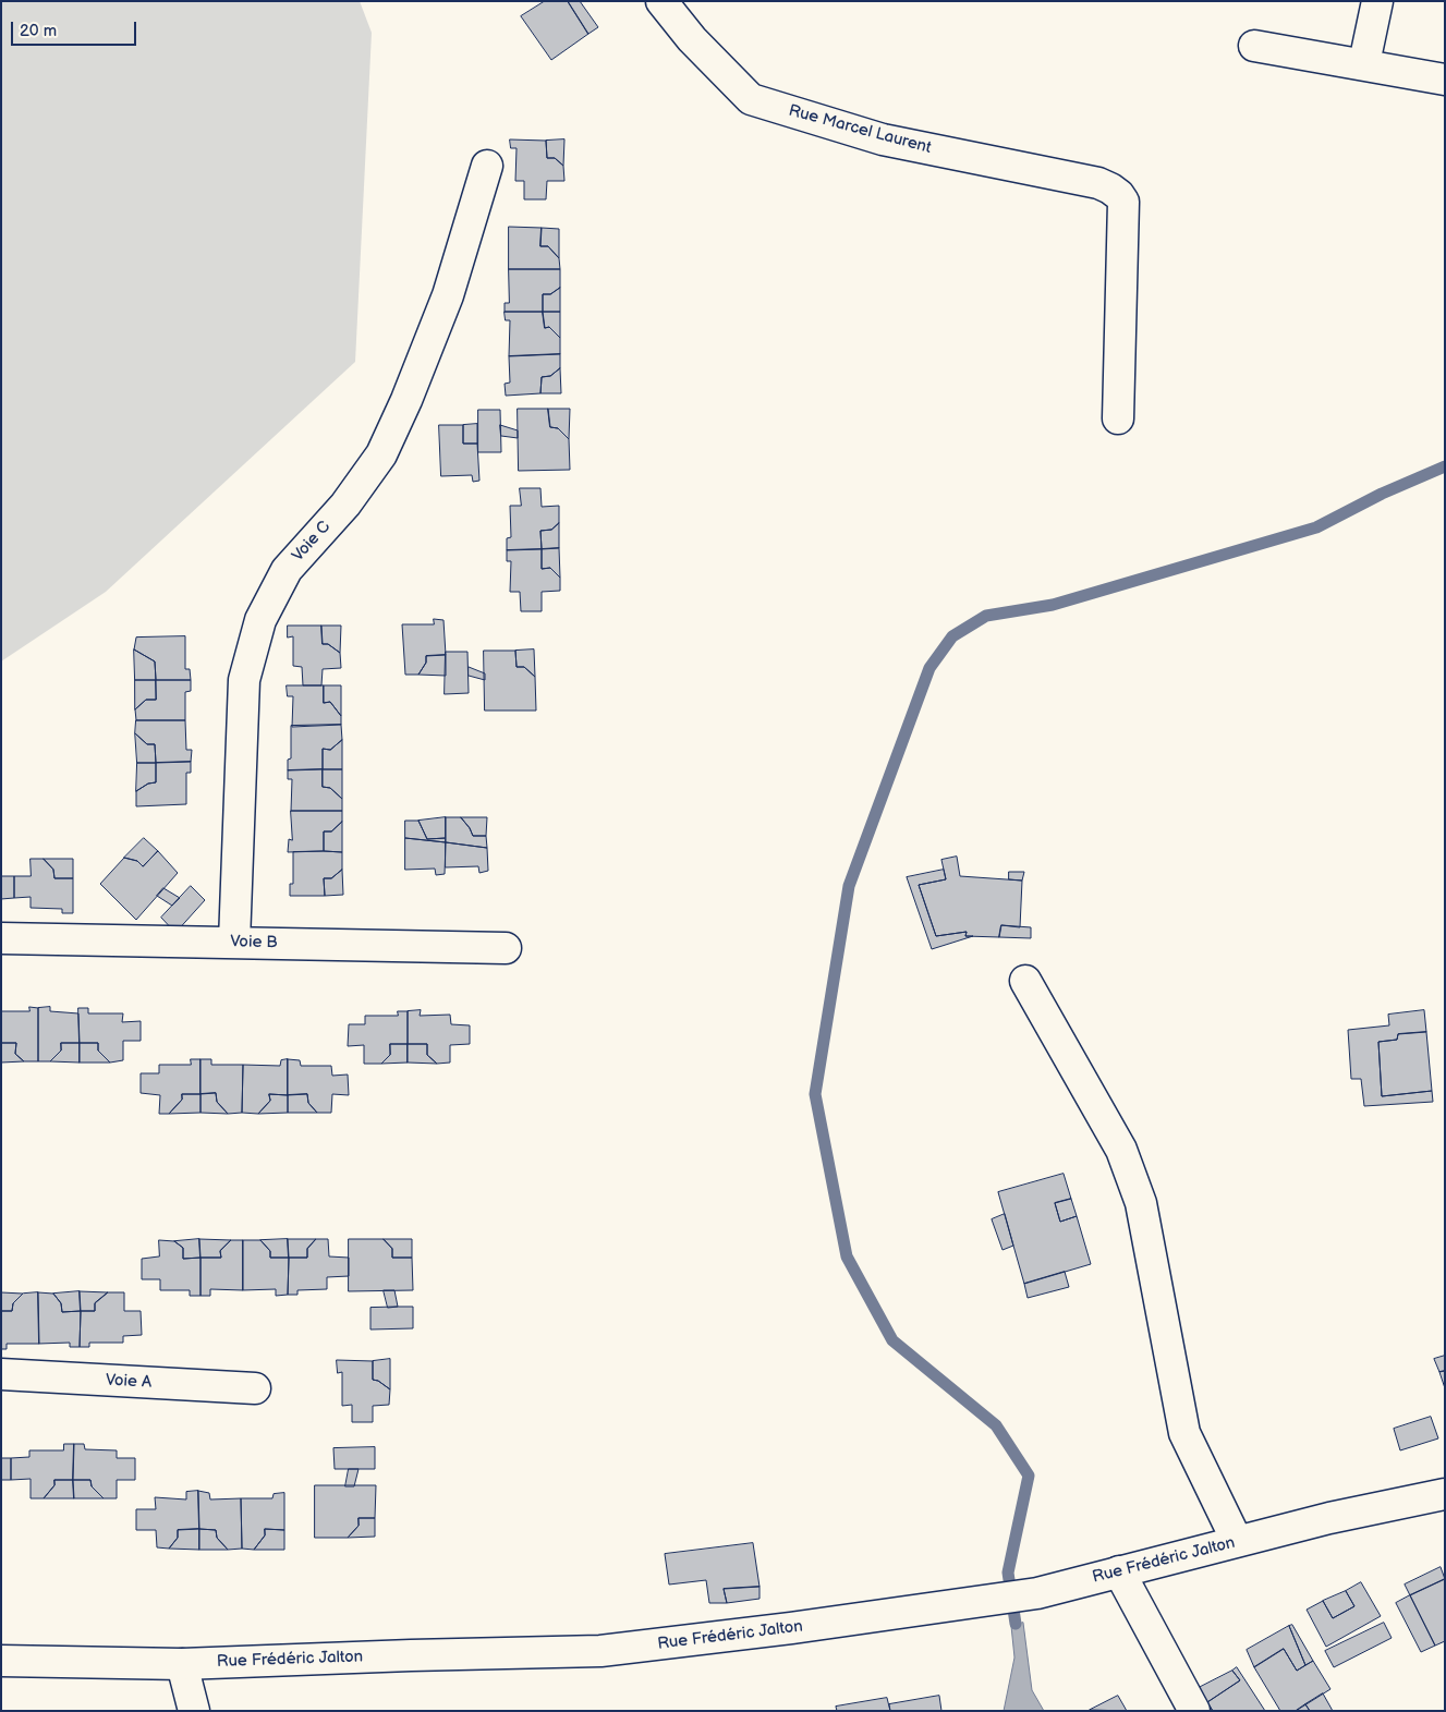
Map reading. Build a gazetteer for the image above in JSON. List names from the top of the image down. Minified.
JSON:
{"streets":{"street":["Rue Marcel Laurent","Voie C","Voie B","Voie A","Rue Frédéric Jalton"]},"crossings":[["Voie C","Voie B"]],"scale_bar":"20 m"}
